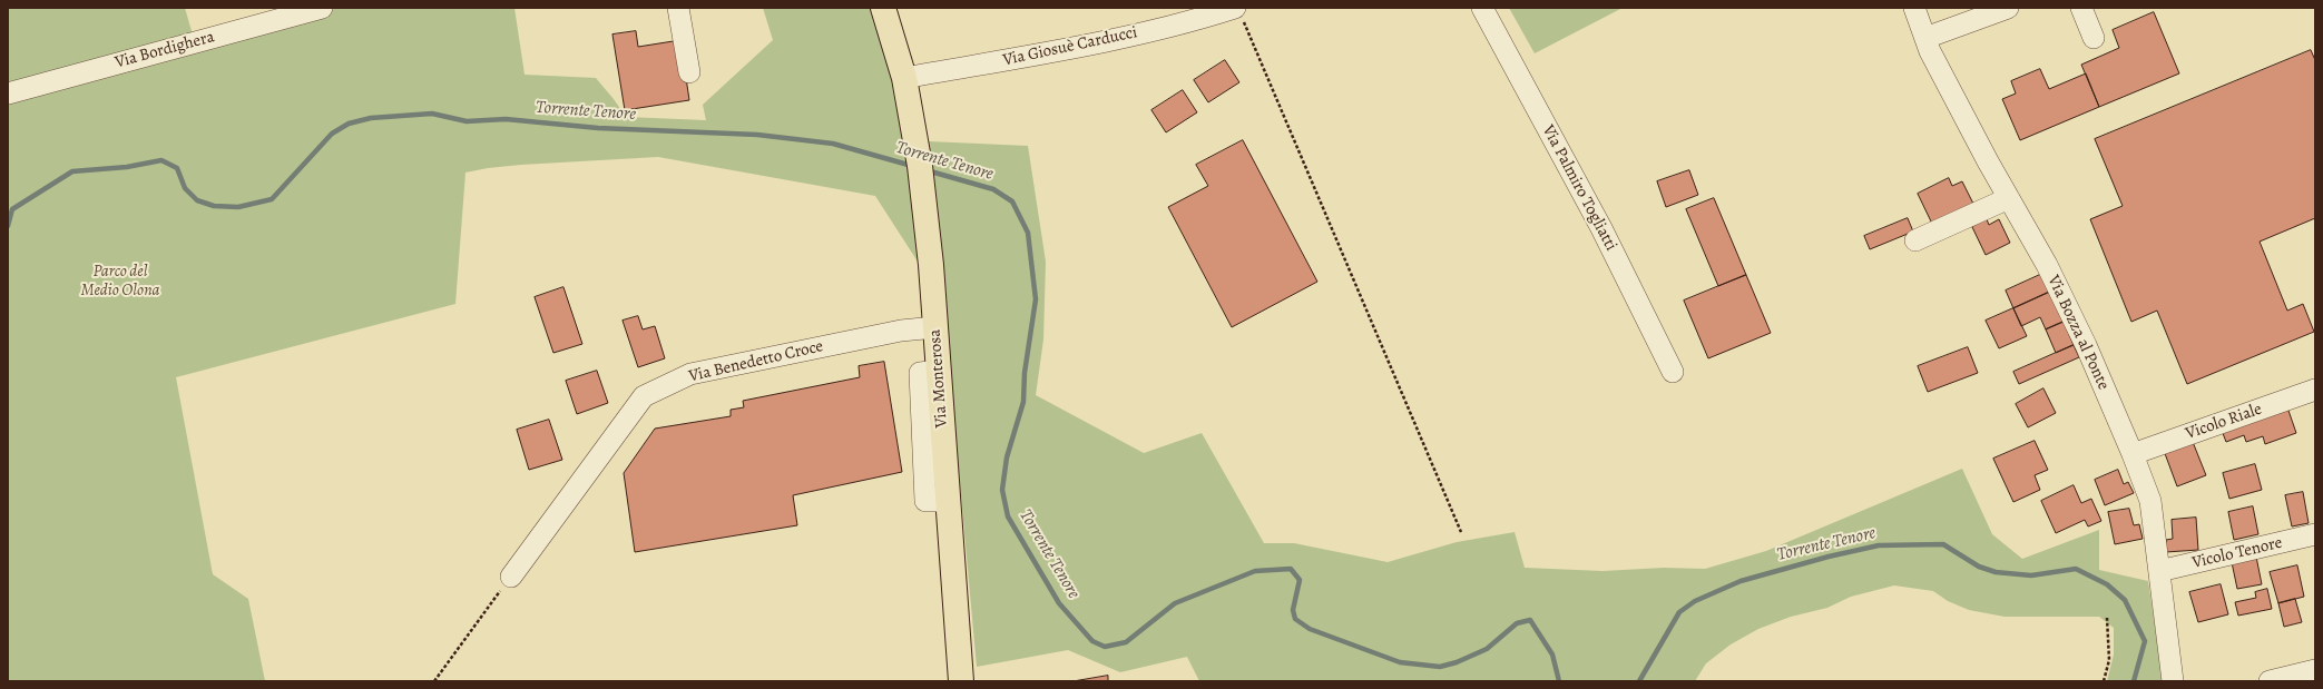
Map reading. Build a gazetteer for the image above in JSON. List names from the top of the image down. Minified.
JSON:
{"streets":{"main road":["Via Monterosa"],"street":["Via Giosuè Carducci","Via Bordighera","Via Palmiro Togliatti","Via Bozza al Ponte","Via Benedetto Croce","Vicolo Riale","Vicolo Tenore"]},"crossings":[["Via Giosuè Carducci","Via Monterosa"],["Via Bozza al Ponte","Vicolo Riale"],["Via Bozza al Ponte","Vicolo Tenore"],["Via Benedetto Croce","Via Monterosa"]],"water":["Torrente Tenore"],"parks":["Parco del Medio Olona"]}
